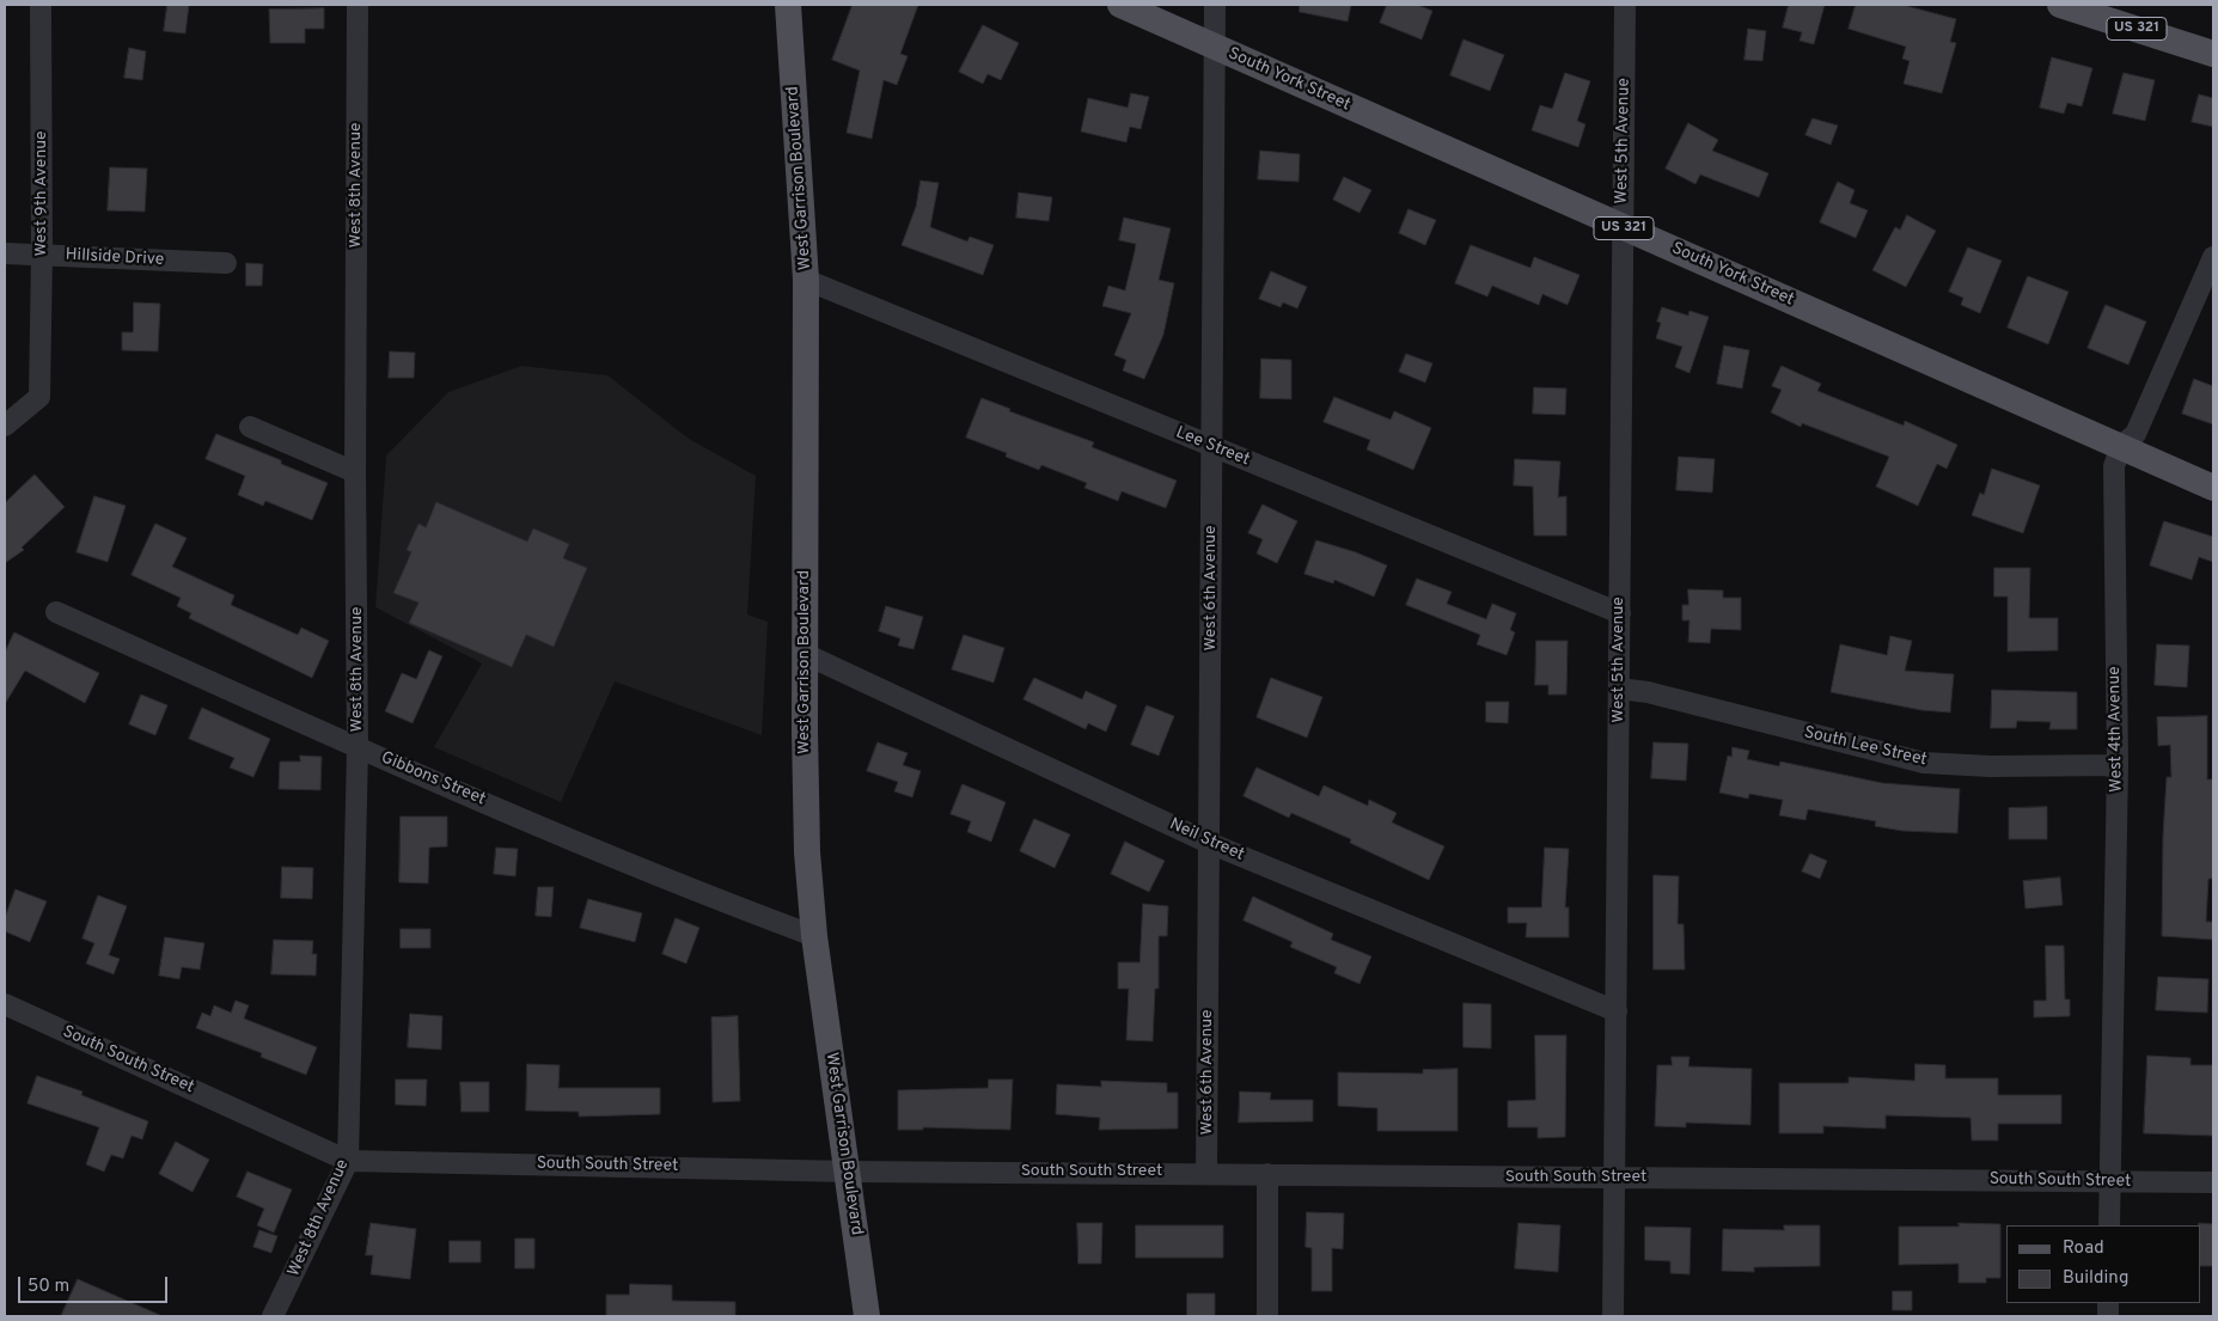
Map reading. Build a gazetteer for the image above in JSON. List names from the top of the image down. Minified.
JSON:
{"streets":{"main road":["US 321","South York Street","West Garrison Boulevard"],"street":["West 5th Avenue","West 8th Avenue","West 9th Avenue","Hillside Drive","Lee Street","West 6th Avenue","West 4th Avenue","South Lee Street","Gibbons Street","Neil Street","South South Street"]},"crossings":[["South York Street","West 5th Avenue"],["South York Street","West 6th Avenue"],["South York Street","West 4th Avenue"],["West 5th Avenue","Lee Street"],["West 5th Avenue","South Lee Street"],["West 5th Avenue","Neil Street"],["West 5th Avenue","South South Street"],["West Garrison Boulevard","Lee Street"],["West Garrison Boulevard","Gibbons Street"],["West Garrison Boulevard","Neil Street"],["West Garrison Boulevard","South South Street"],["West 8th Avenue","Gibbons Street"],["West 8th Avenue","South South Street"],["West 9th Avenue","Hillside Drive"],["Lee Street","West 6th Avenue"],["West 6th Avenue","Neil Street"],["West 6th Avenue","South South Street"],["West 4th Avenue","South Lee Street"],["West 4th Avenue","South South Street"]],"legend":["Road","Building"],"scale_bar":"50 m"}
